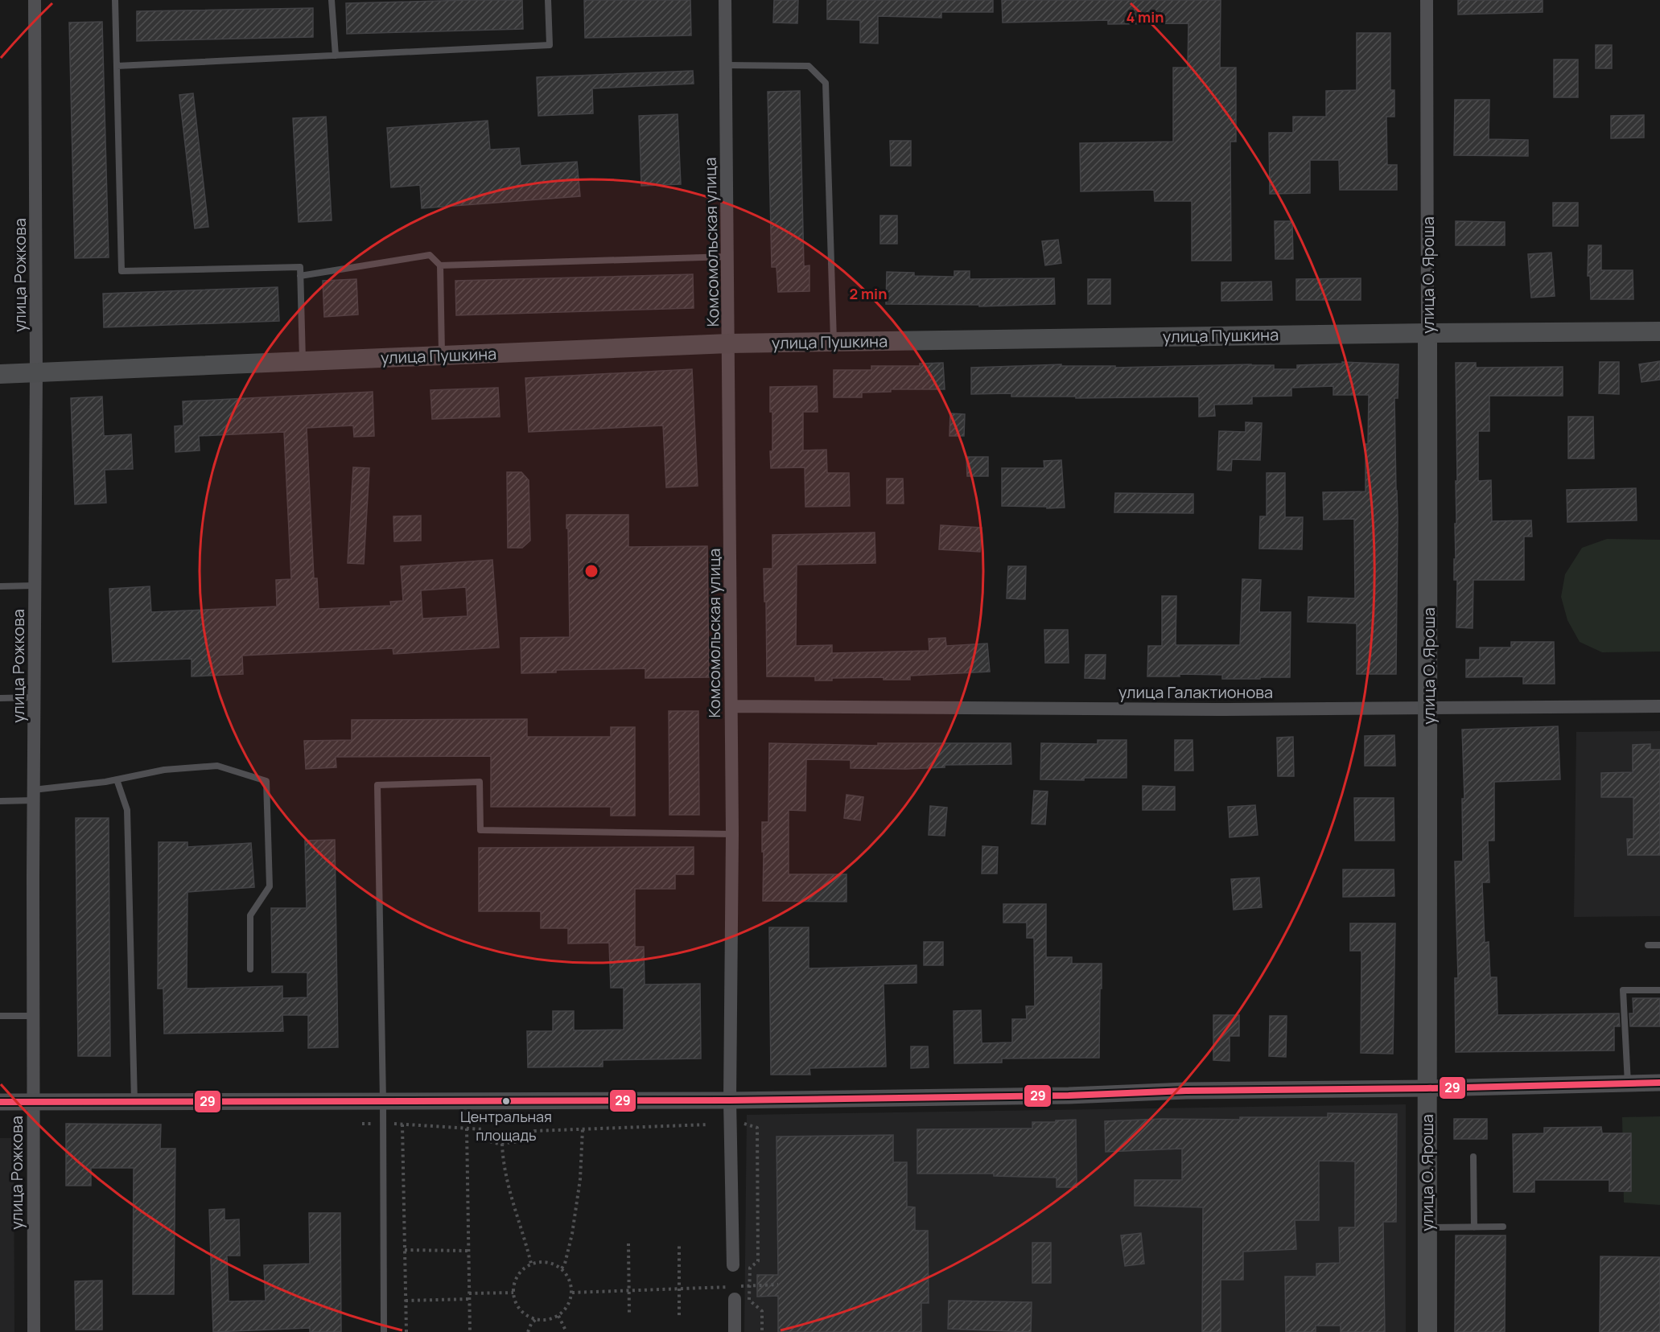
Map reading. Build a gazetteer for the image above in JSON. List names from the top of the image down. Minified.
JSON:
{"streets":{"main road":["улица О. Яроша","улица Пушкина"],"street":["Комсомольская улица","улица Рожкова","улица Галактионова"]},"crossings":[["Комсомольская улица","улица Пушкина"],["Комсомольская улица","улица Галактионова"],["улица Рожкова","улица Пушкина"],["улица О. Яроша","улица Пушкина"],["улица О. Яроша","улица Галактионова"]],"places":["Центральная площадь"],"lines":["transit line 29"],"rings":["4 min","2 min"]}
